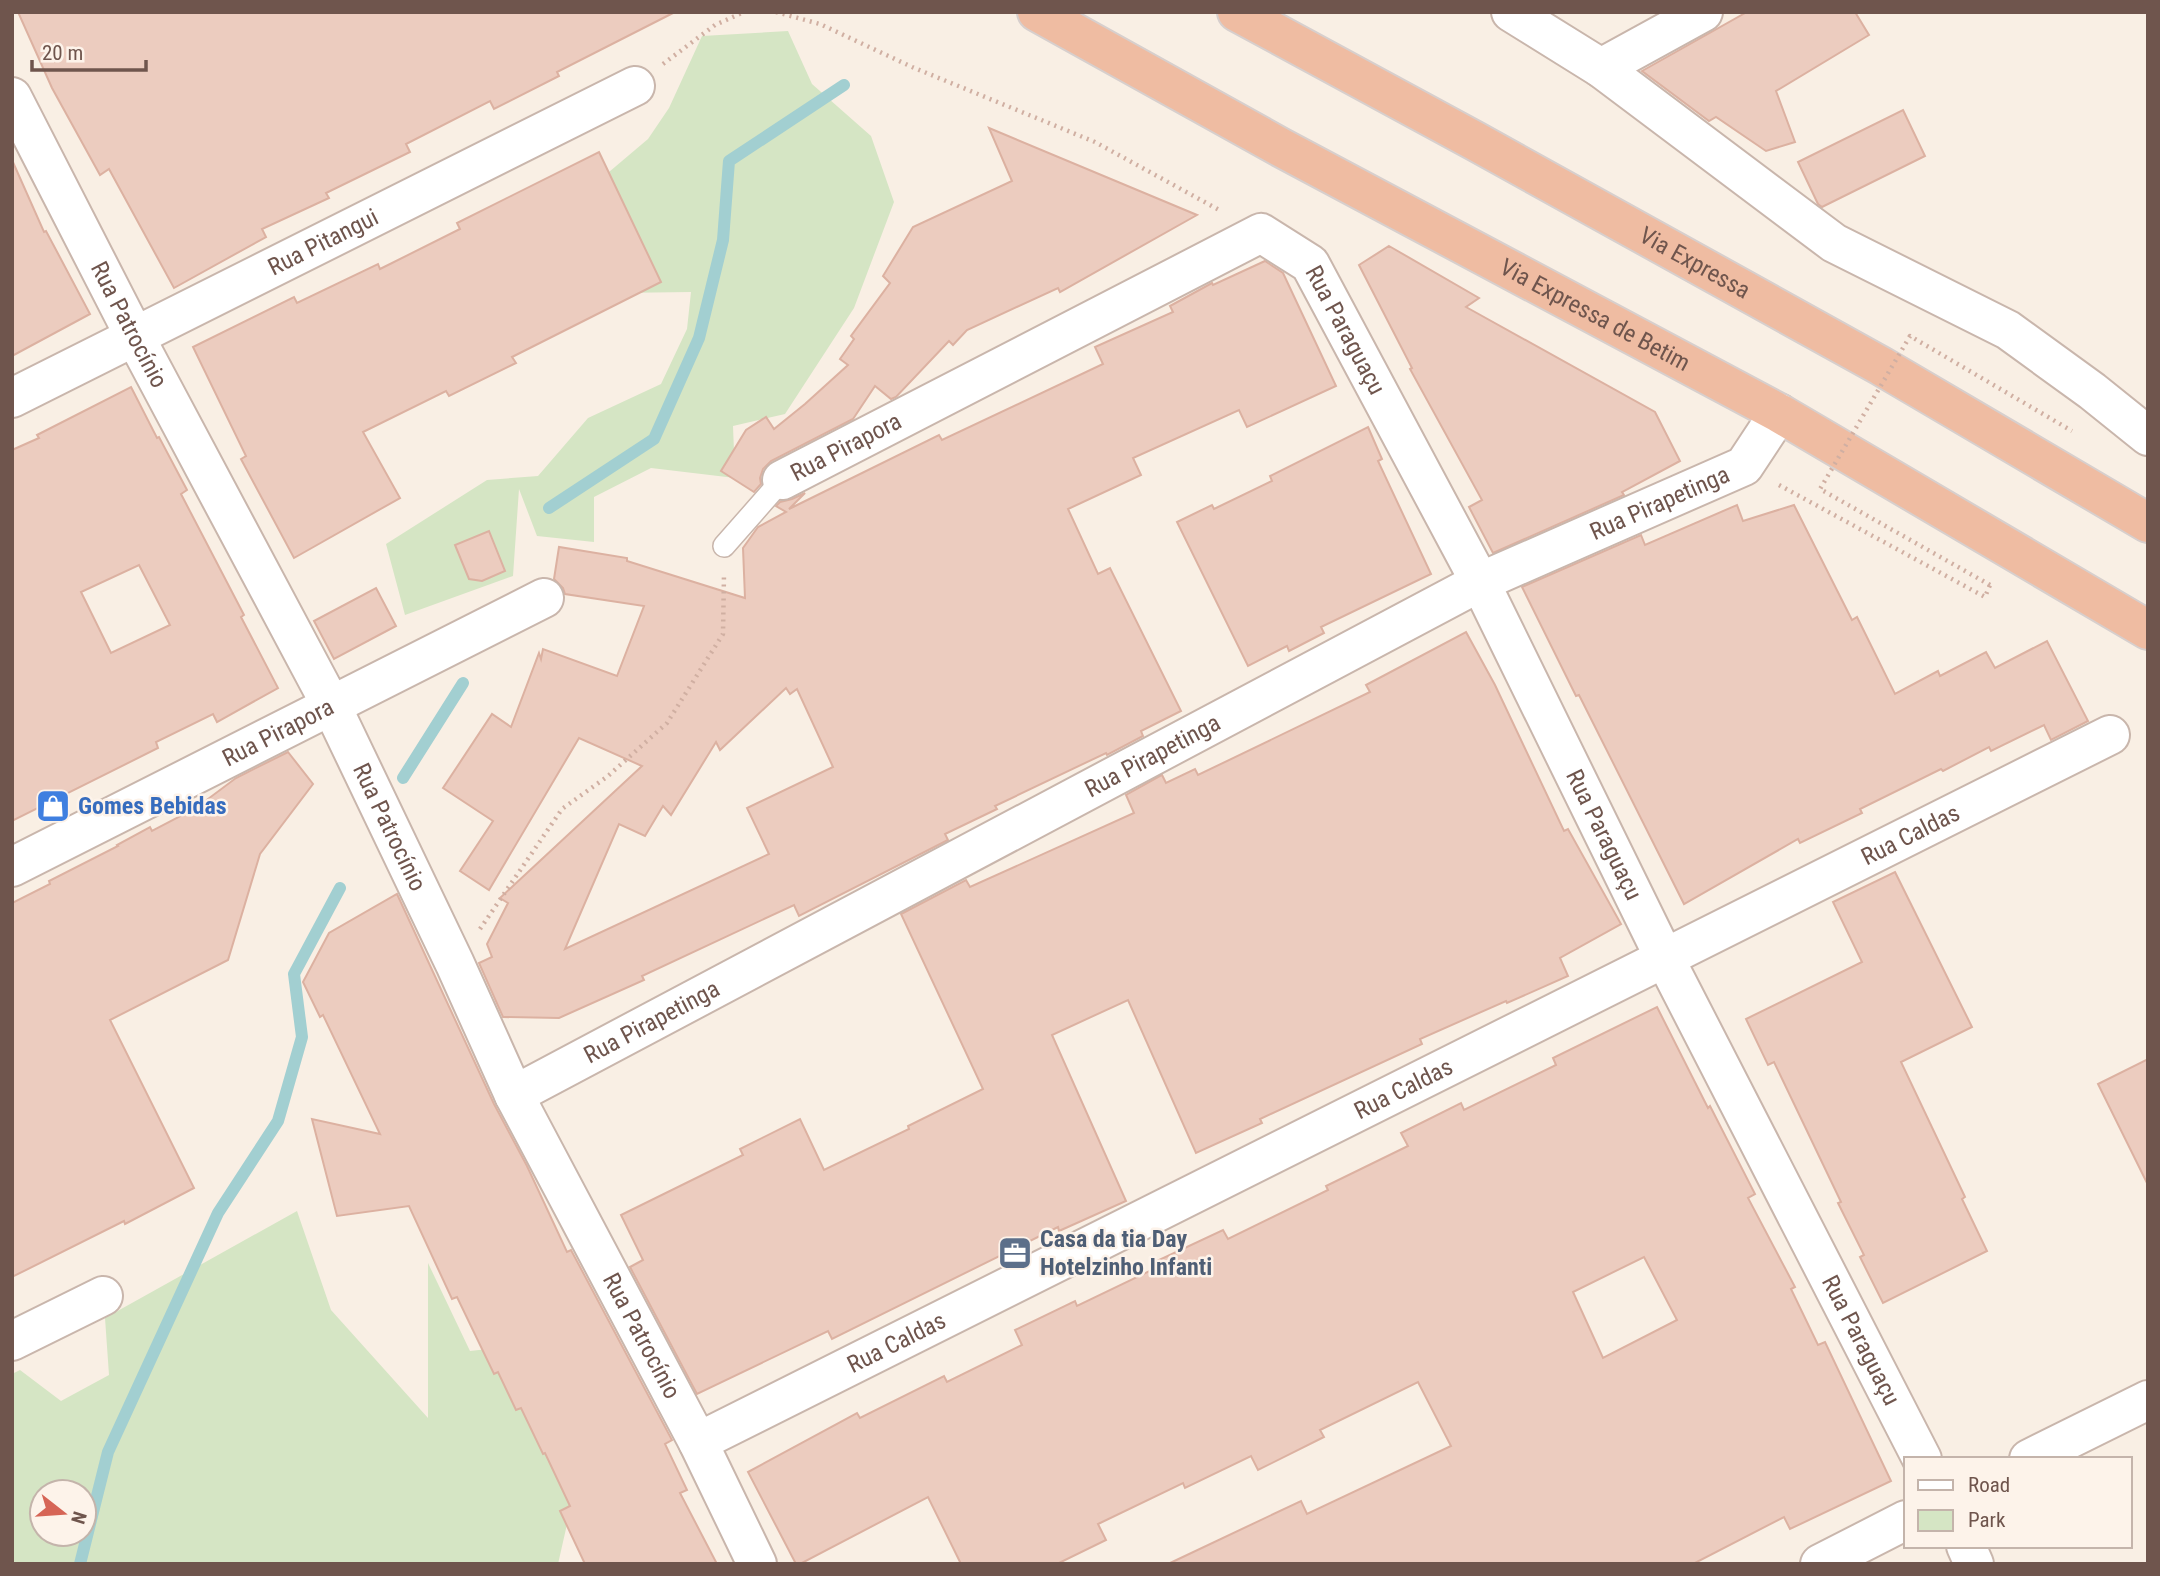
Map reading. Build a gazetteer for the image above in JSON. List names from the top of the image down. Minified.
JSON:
{"streets":{"highway":["Via Expressa","Via Expressa de Betim"],"street":["Rua Pitangui","Rua Patrocínio","Rua Paraguaçu","Rua Pirapora","Rua Pirapetinga","Rua Caldas"]},"crossings":[["Rua Pitangui","Rua Patrocínio"],["Via Expressa de Betim","Rua Pirapetinga"],["Rua Patrocínio","Rua Pirapora"],["Rua Patrocínio","Rua Pirapetinga"],["Rua Patrocínio","Rua Caldas"],["Rua Paraguaçu","Rua Pirapora"],["Rua Paraguaçu","Rua Pirapetinga"],["Rua Paraguaçu","Rua Caldas"]],"places":{"shop":["Gomes Bebidas"],"office":["Casa da tia Day Hotelzinho Infanti"]},"legend":["Road","Park"],"scale_bar":"20 m","north":"right"}
